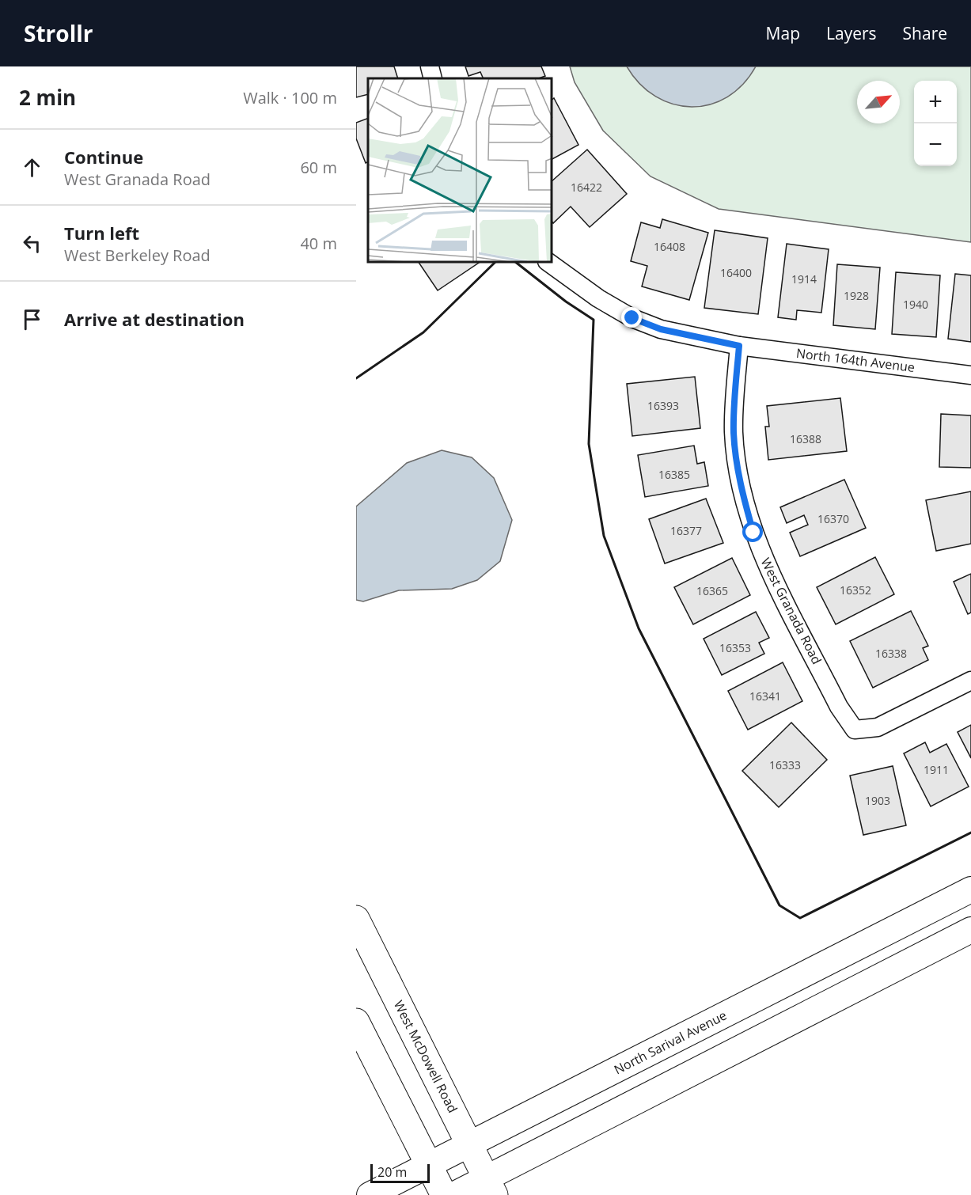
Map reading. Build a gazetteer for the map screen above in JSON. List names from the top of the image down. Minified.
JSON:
{"streets":{"main road":["North Sarival Avenue","West McDowell Road"],"street":["North 164th Avenue","West Granada Road"]},"crossings":[["North 164th Avenue","West Granada Road"],["North Sarival Avenue","West McDowell Road"]],"house_numbers":["16422","16408","16400","1914","1928","1940","16393","16388","16385","16370","16377","16352","16365","16353","16338","16341","16333","1911","1903"],"scale_bar":"20 m","north":"top right","page":{"header":"Strollr","nav":["Map","Layers","Share"],"heading":["2 min","Walk · 100 m"],"map_buttons":["+","−"],"list":[["Continue","West Granada Road","60 m"],["Turn left","West Berkeley Road","40 m"],"Arrive at destination"],"scale":"20 m"}}
